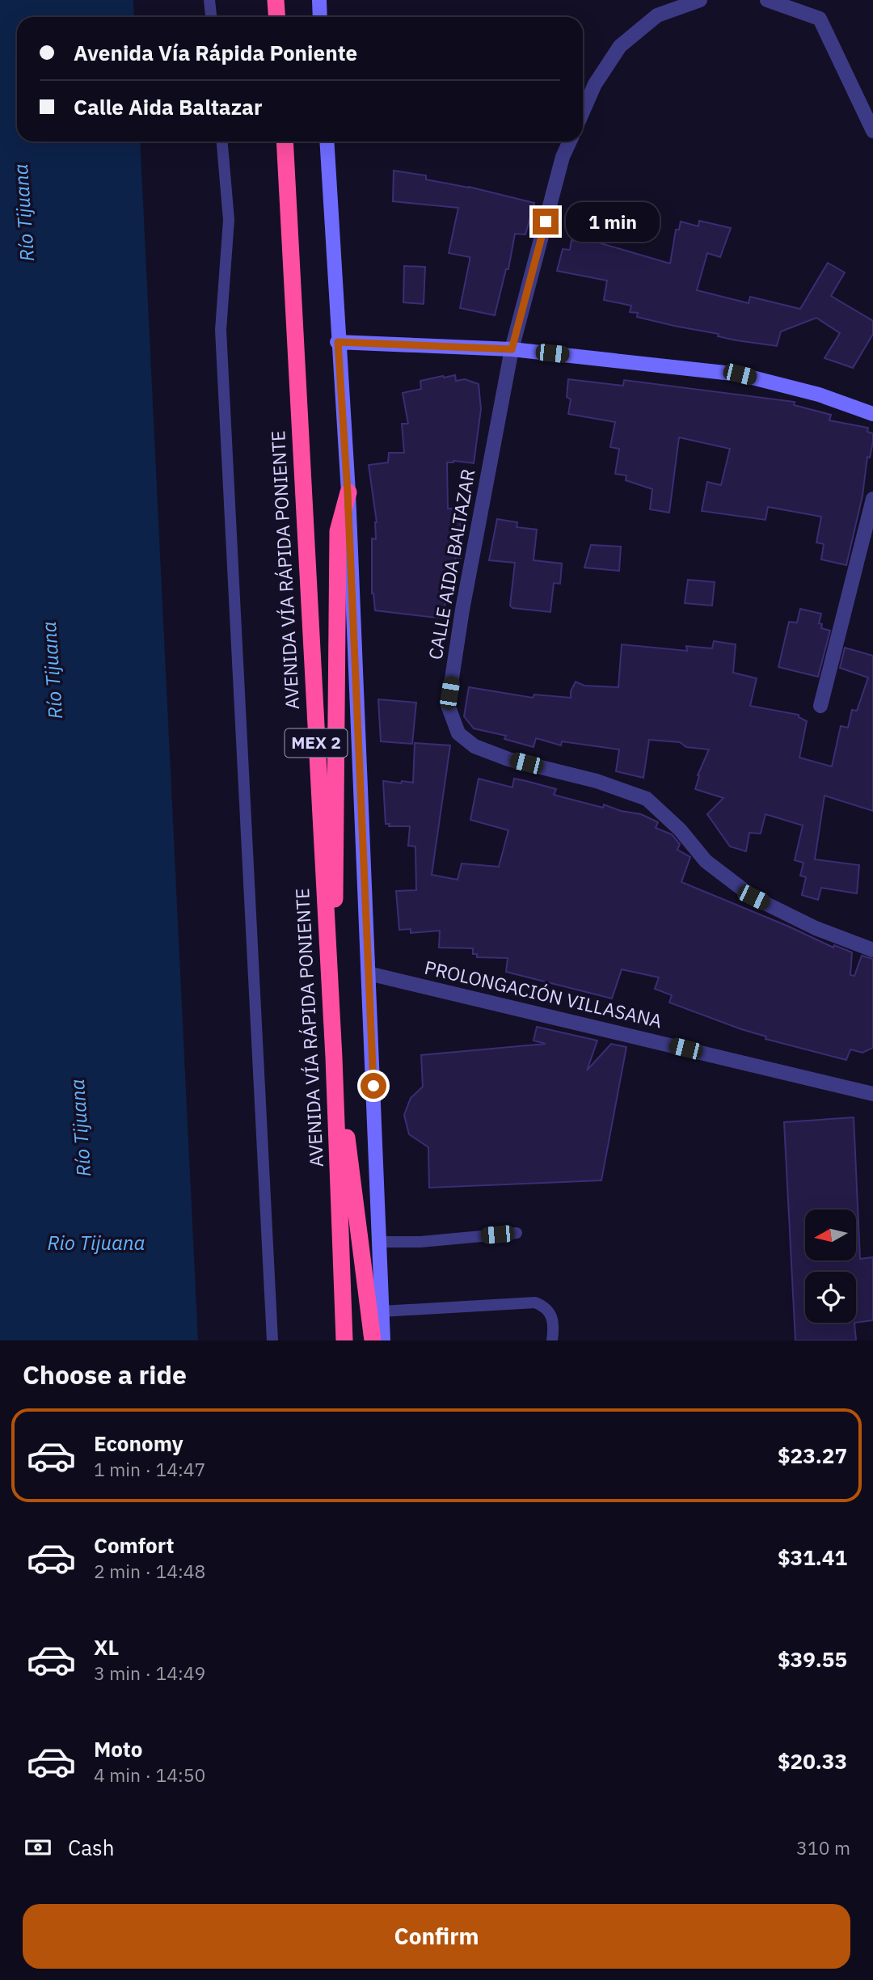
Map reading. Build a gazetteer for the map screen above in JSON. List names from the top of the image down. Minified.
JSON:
{"streets":{"highway":["AVENIDA VÍA RÁPIDA PONIENTE","MEX 2"],"street":["CALLE AIDA BALTAZAR","PROLONGACIÓN VILLASANA"]},"water":["Río Tijuana","Rio Tijuana"],"north":"left","page":{"banner":["Avenida Vía Rápida Poniente","Calle Aida Baltazar"],"bubble":"1 min","heading":"Choose a ride","list":[{"name":"Economy","note":"1 min · 14:47","value":"$23.27"},{"name":"Comfort","note":"2 min · 14:48","value":"$31.41"},{"name":"XL","note":"3 min · 14:49","value":"$39.55"},{"name":"Moto","note":"4 min · 14:50","value":"$20.33"}],"pay":["Cash","310 m"],"buttons":"Confirm"}}
